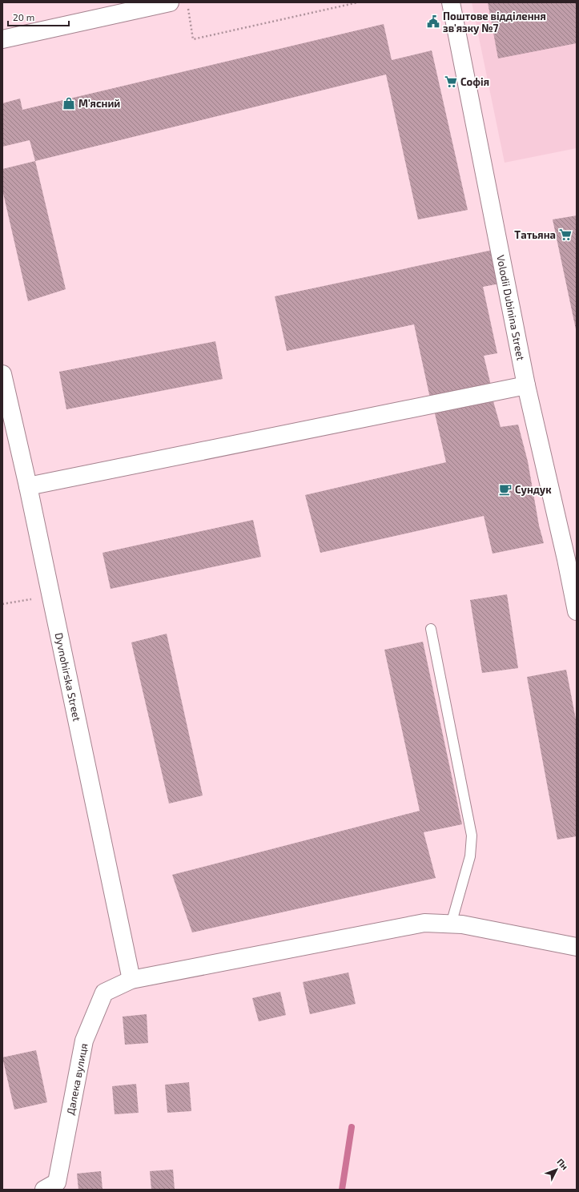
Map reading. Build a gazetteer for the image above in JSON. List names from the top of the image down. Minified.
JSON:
{"streets":{"street":["Volodii Dubinina Street","Dyvnohirska Street","Далека вулиця"]},"crossings":[["Dyvnohirska Street","Далека вулиця"]],"places":{"public building":["Поштове відділення зв'язку №7"],"supermarket":["Софія","Татьяна"],"shop":["М'ясний"],"cafe":["Сундук"]},"scale_bar":"20 m","north":"top right"}
